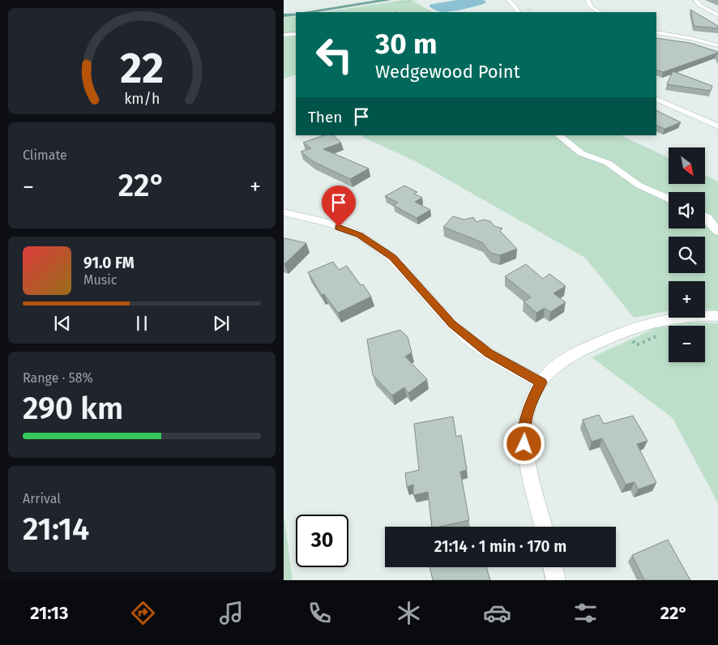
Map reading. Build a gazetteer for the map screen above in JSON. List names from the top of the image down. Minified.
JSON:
{"north":"bottom right","page":{"turn":["30 m","Wedgewood Point"],"then":"Then","tile":["Climate",["Range · 58%","290 km"],["Arrival","21:14"]],"map_buttons":["+","−"],"heat":["−","22°","+"],"song":["91.0 FM","Music"],"limit":"30","trip":"21:14 · 1 min · 170 m","tabs":["21:13","22°"],"gauge":["22","km/h"]}}
